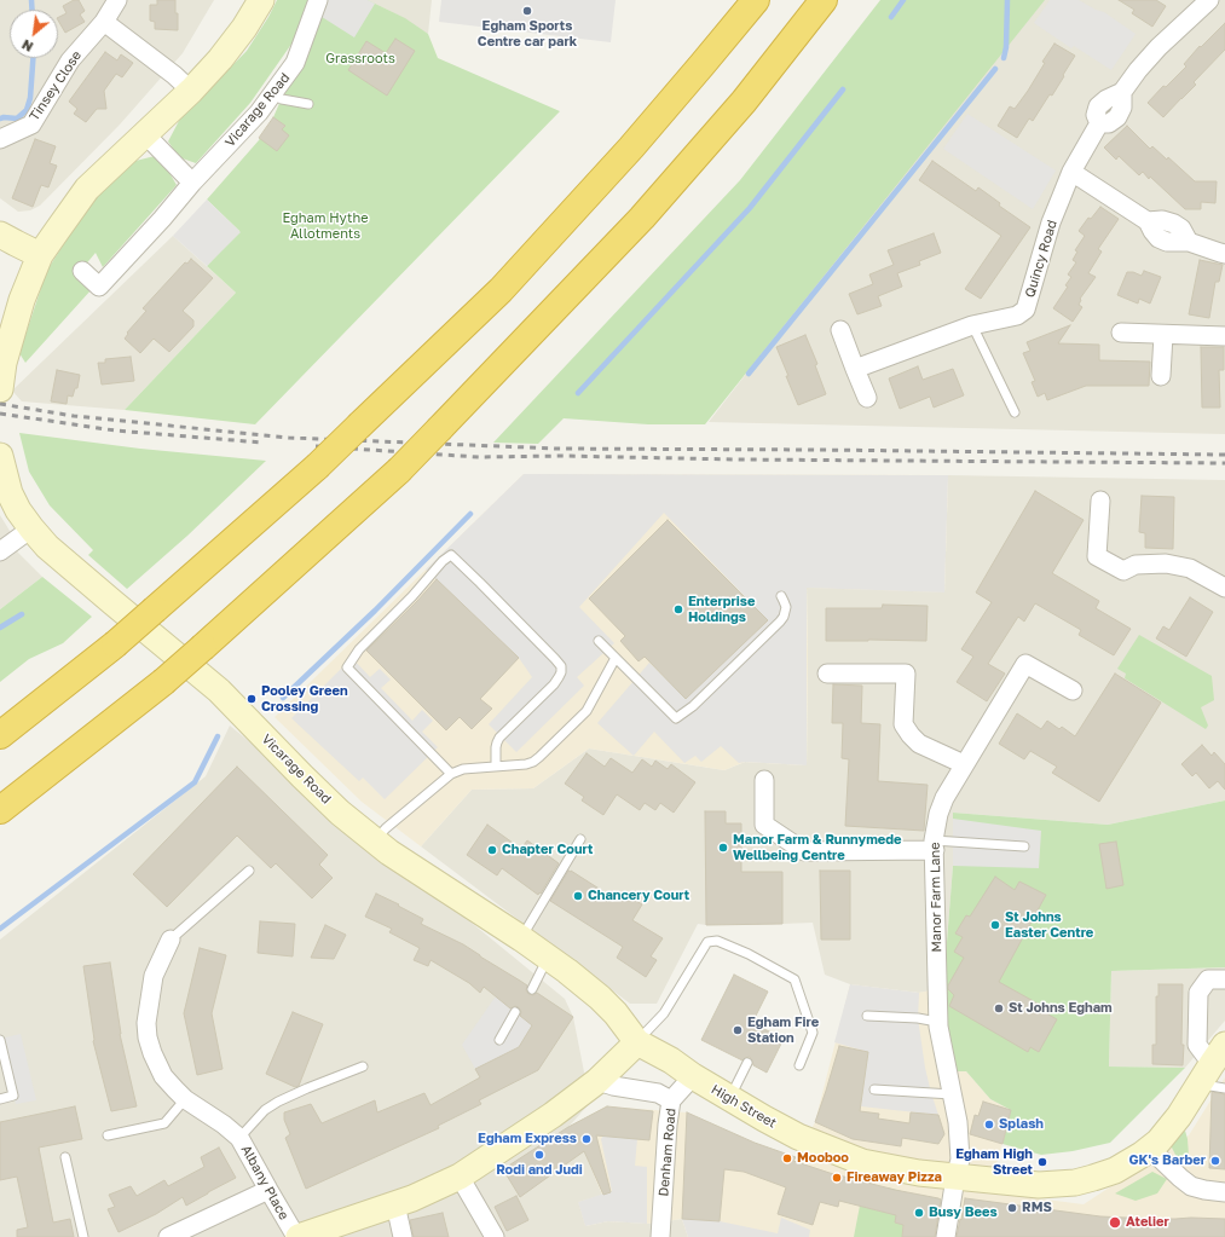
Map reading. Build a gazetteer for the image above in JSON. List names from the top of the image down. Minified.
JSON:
{"streets":{"main road":["Vicarage Road","High Street"],"street":["Tinsey Close","Quincy Road","Manor Farm Lane","Denham Road","Albany Place"]},"crossings":[["Vicarage Road","High Street"],["Manor Farm Lane","High Street"],["High Street","Denham Road"]],"parks":["Grassroots","Egham Hythe Allotments"],"places":["Egham Sports Centre car park","Enterprise Holdings","Pooley Green Crossing","Manor Farm & Runnymede Wellbeing Centre","Chapter Court","Chancery Court","St Johns Easter Centre","St Johns Egham","Egham Fire Station","Splash","Egham Express","Rodi and Judi","Mooboo","GK's Barber","Egham High Street","Fireaway Pizza","RMS","Busy Bees","Atelier"],"north":"bottom left"}
